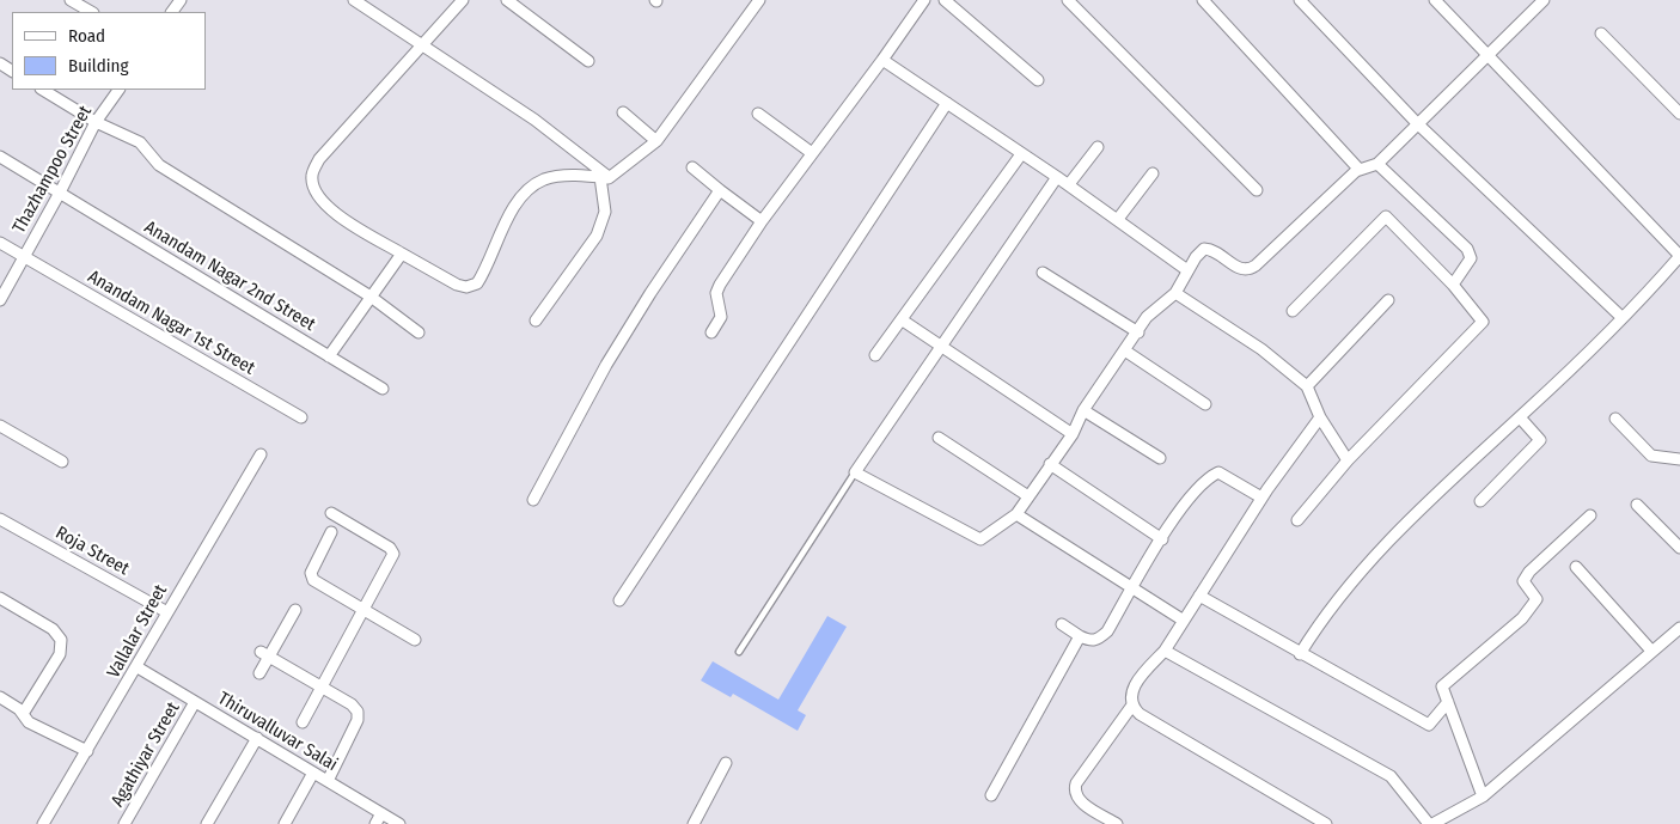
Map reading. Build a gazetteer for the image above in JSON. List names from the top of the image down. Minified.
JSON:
{"streets":{"street":["Thazhampoo Street","Anandam Nagar 2nd Street","Anandam Nagar 1st Street","Roja Street","Vallalar Street","Thiruvalluvar Salai","Agathiyar Street"]},"crossings":[["Thazhampoo Street","Anandam Nagar 2nd Street"],["Thazhampoo Street","Anandam Nagar 1st Street"],["Roja Street","Vallalar Street"],["Vallalar Street","Thiruvalluvar Salai"],["Thiruvalluvar Salai","Agathiyar Street"]],"legend":["Road","Building"]}
